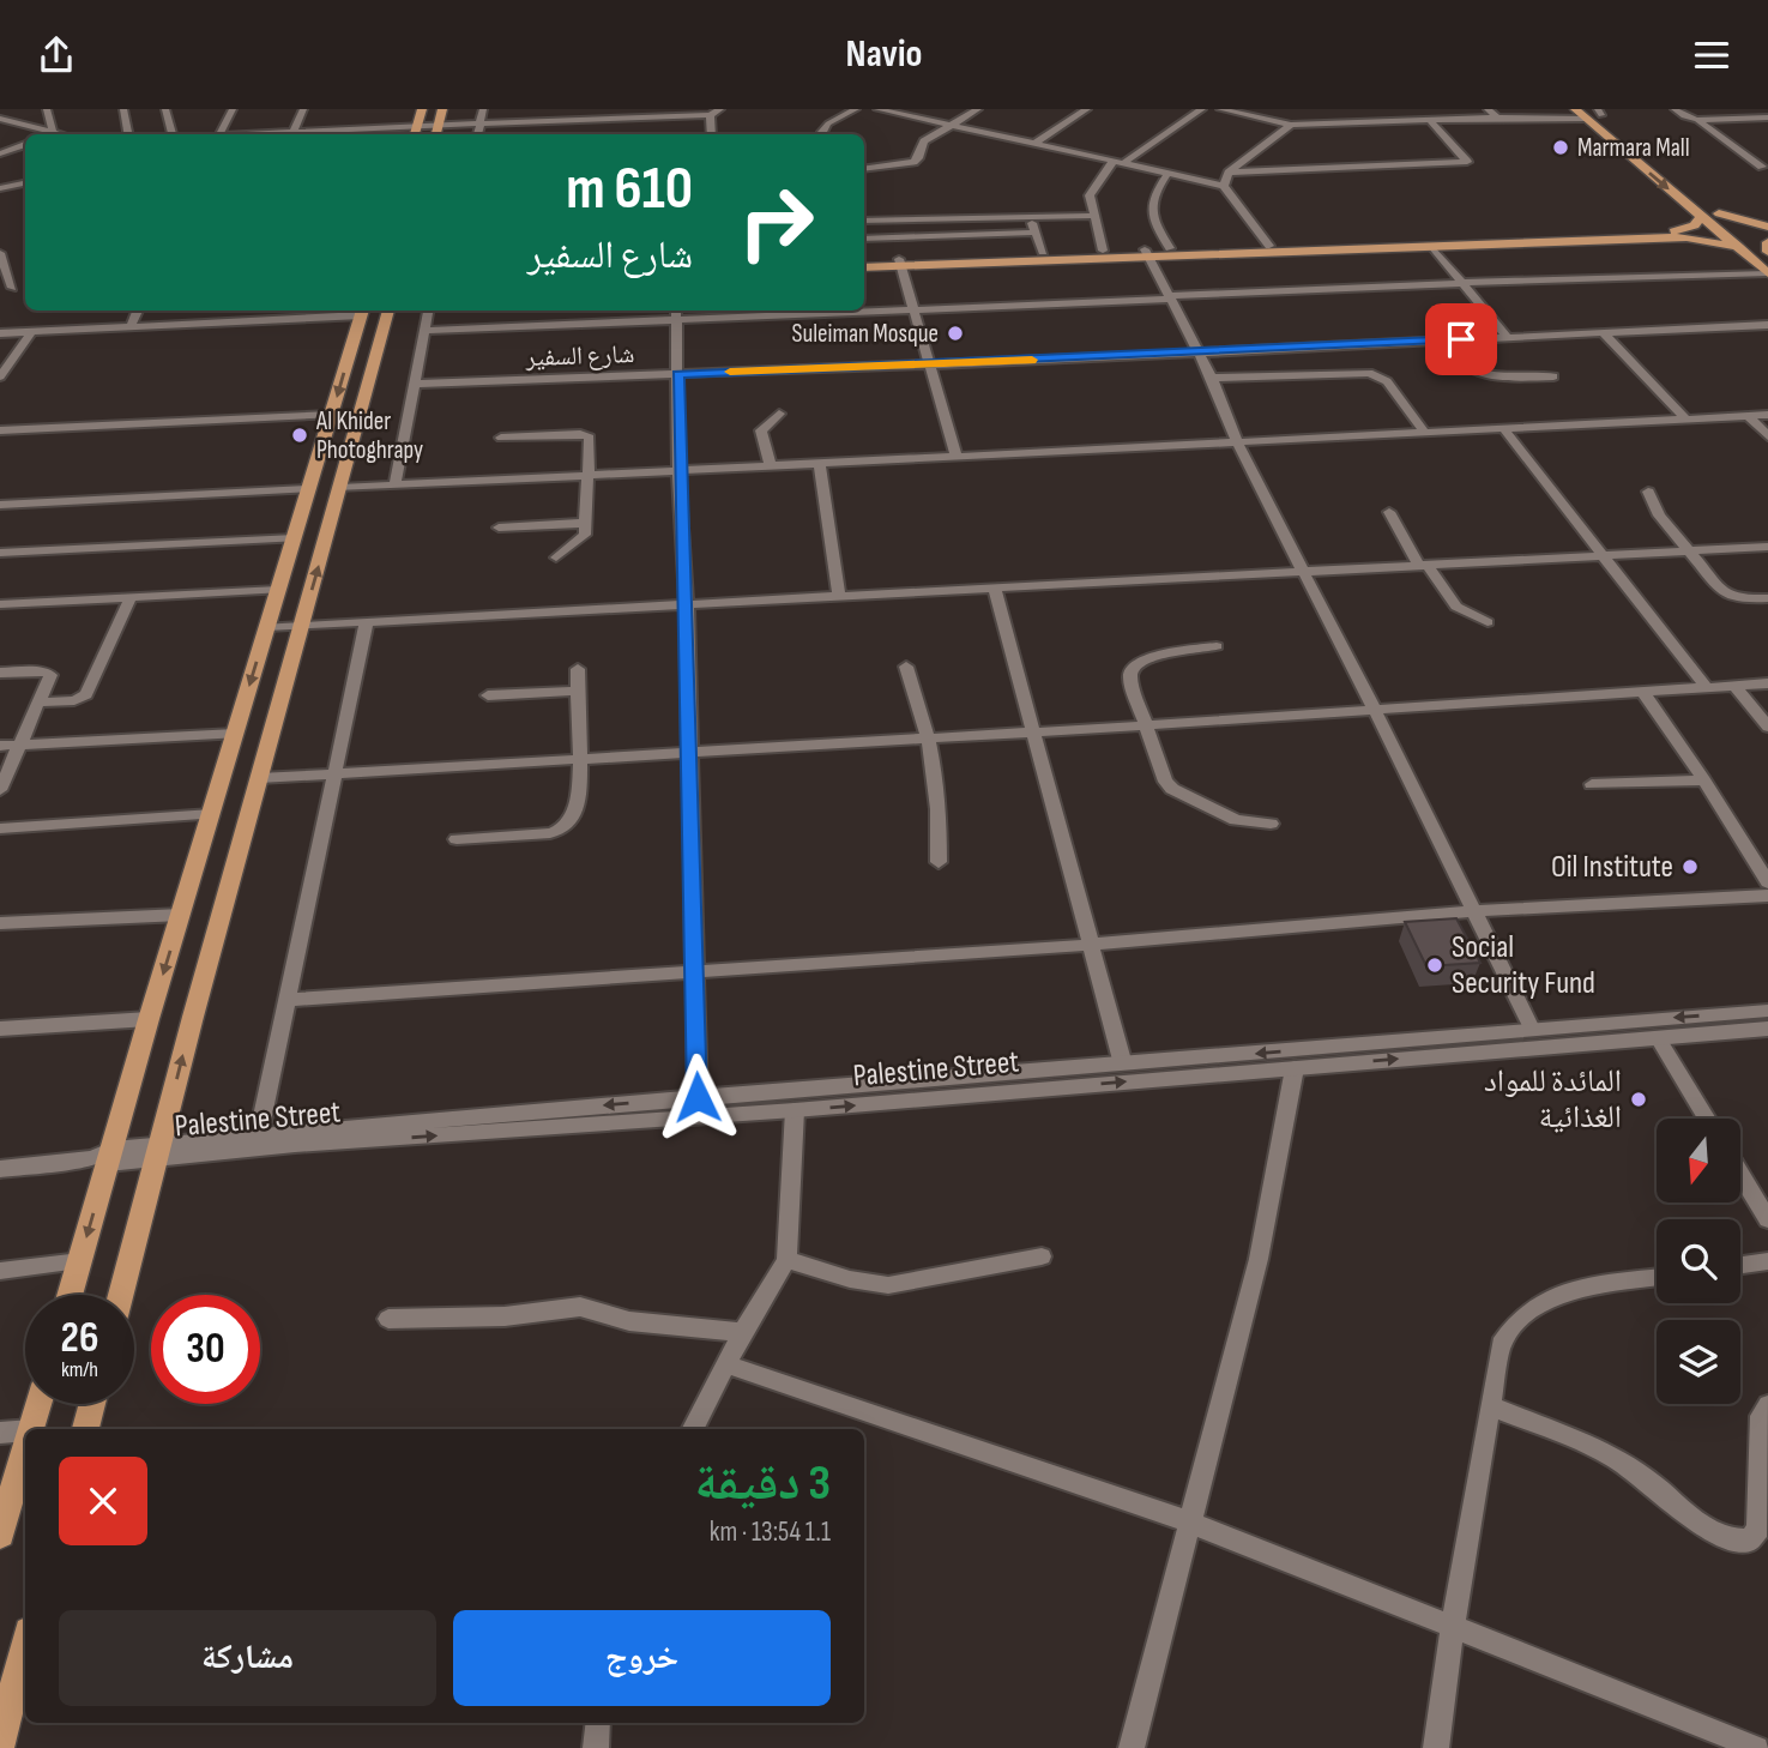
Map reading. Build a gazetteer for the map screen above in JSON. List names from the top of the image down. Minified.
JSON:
{"streets":{"street":["شارع السفير","Palestine Street"]},"places":["Marmara Mall","Suleiman Mosque","Al Khider Photoghrapy","Oil Institute","Social Security Fund","المائدة للمواد الغذائية"],"north":"bottom","page":{"header":"Navio","turn":["610 m","شارع السفير"],"speed":"26 km/h","limit":"30","heading":["3 دقيقة","1.1 km · 13:54"],"buttons":["خروج","مشاركة"]}}
